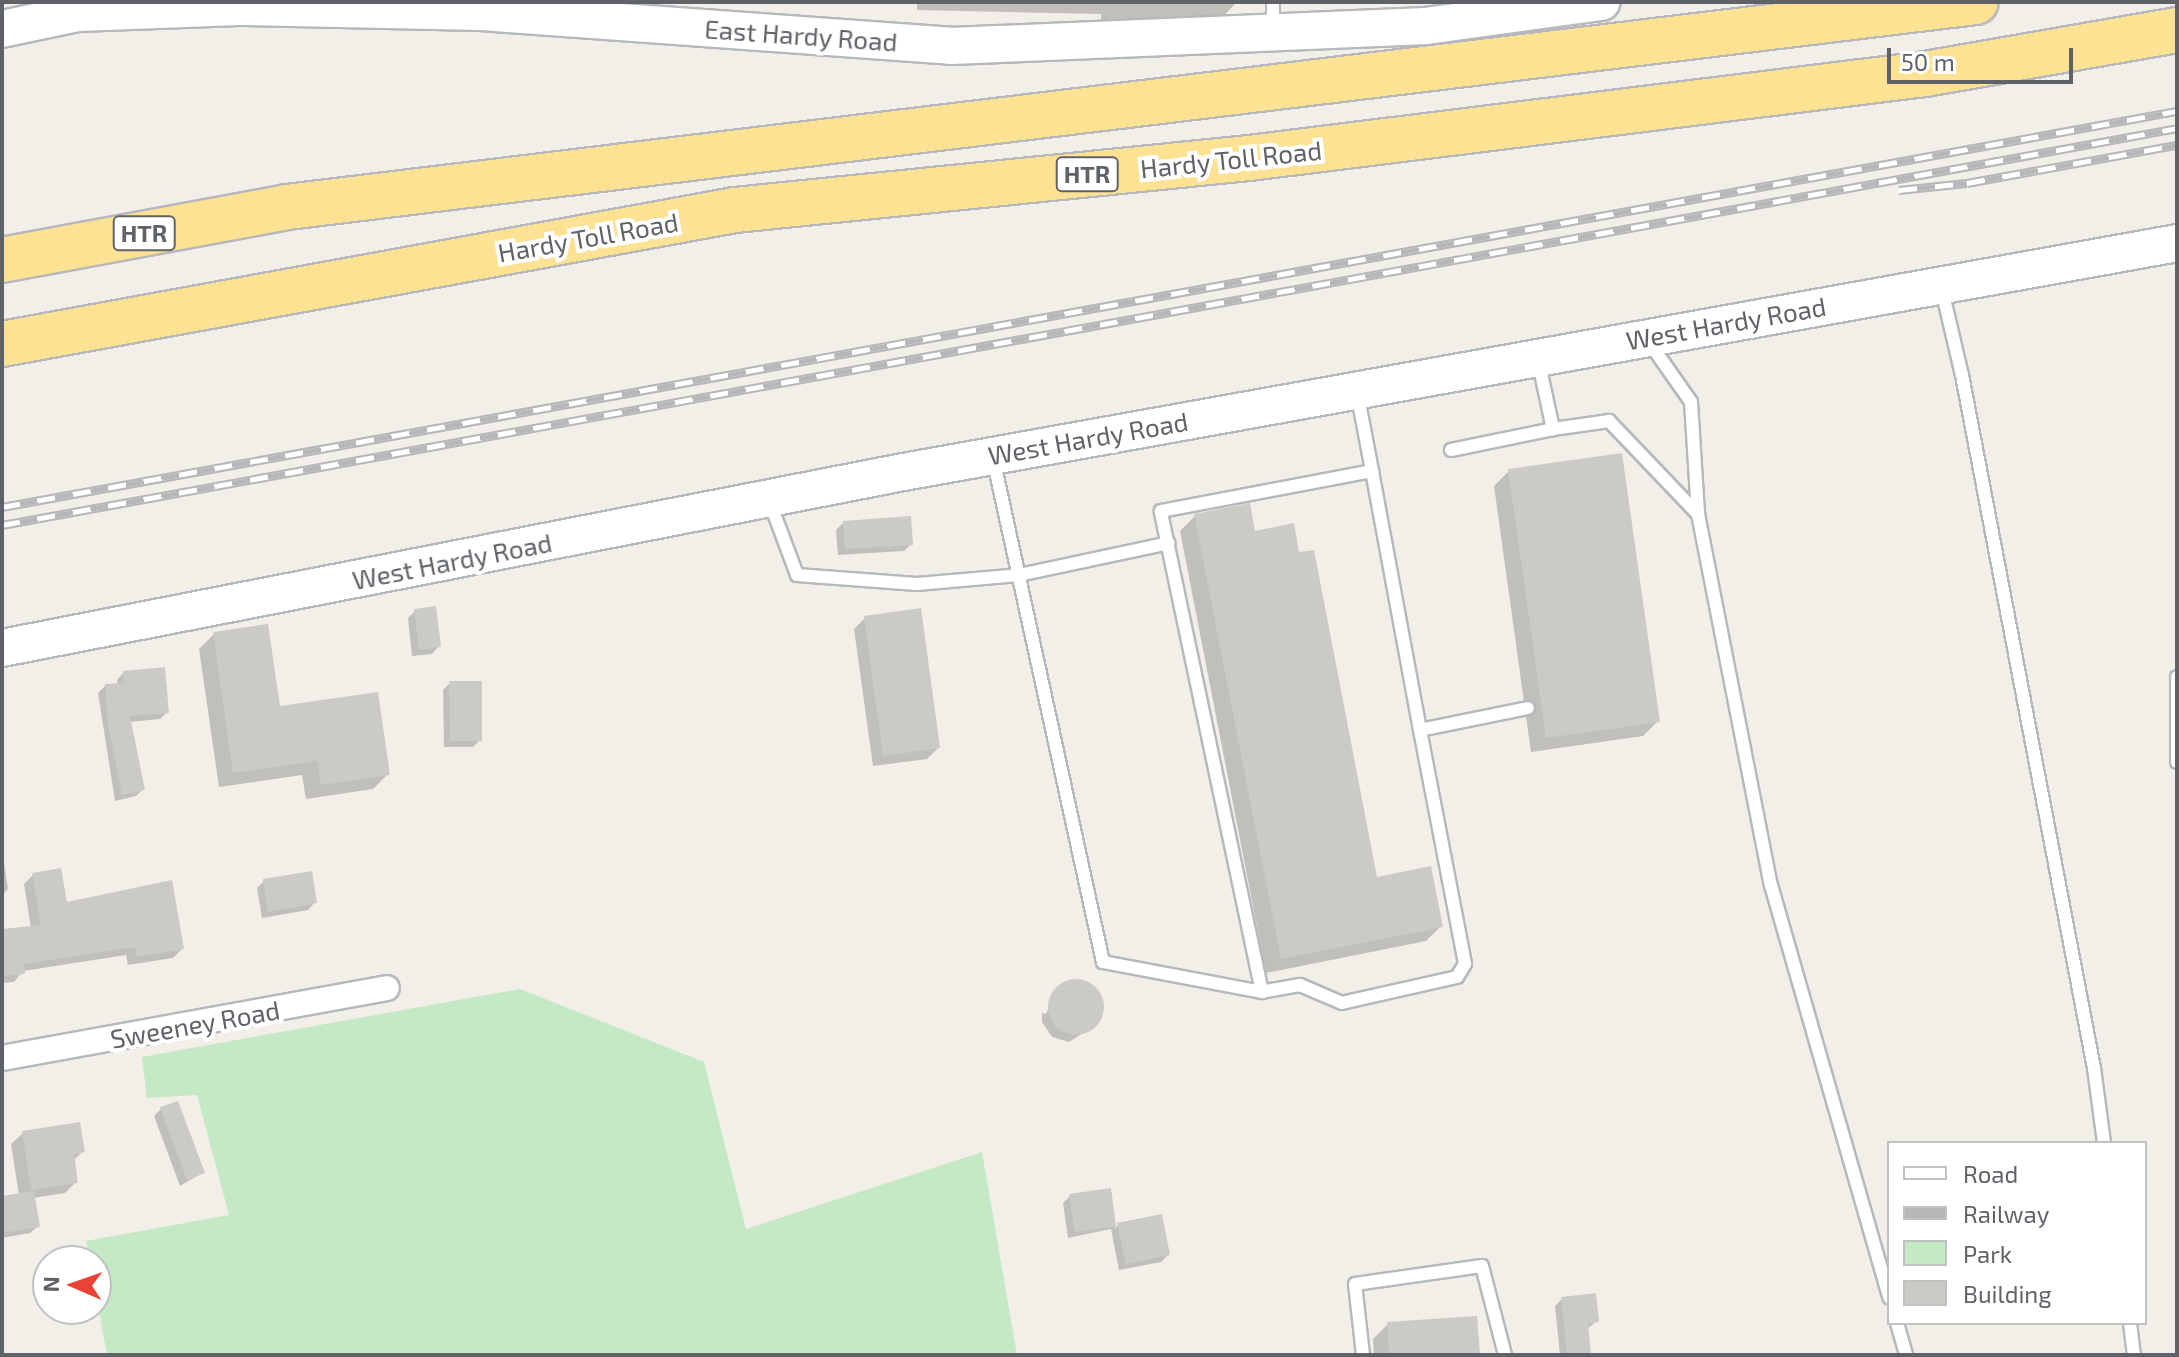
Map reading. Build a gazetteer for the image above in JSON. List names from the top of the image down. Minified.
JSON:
{"streets":{"highway":["Hardy Toll Road","HTR"],"main road":["East Hardy Road","West Hardy Road"],"street":["Sweeney Road"]},"legend":["Road","Railway","Park","Building"],"scale_bar":"50 m","north":"left"}
